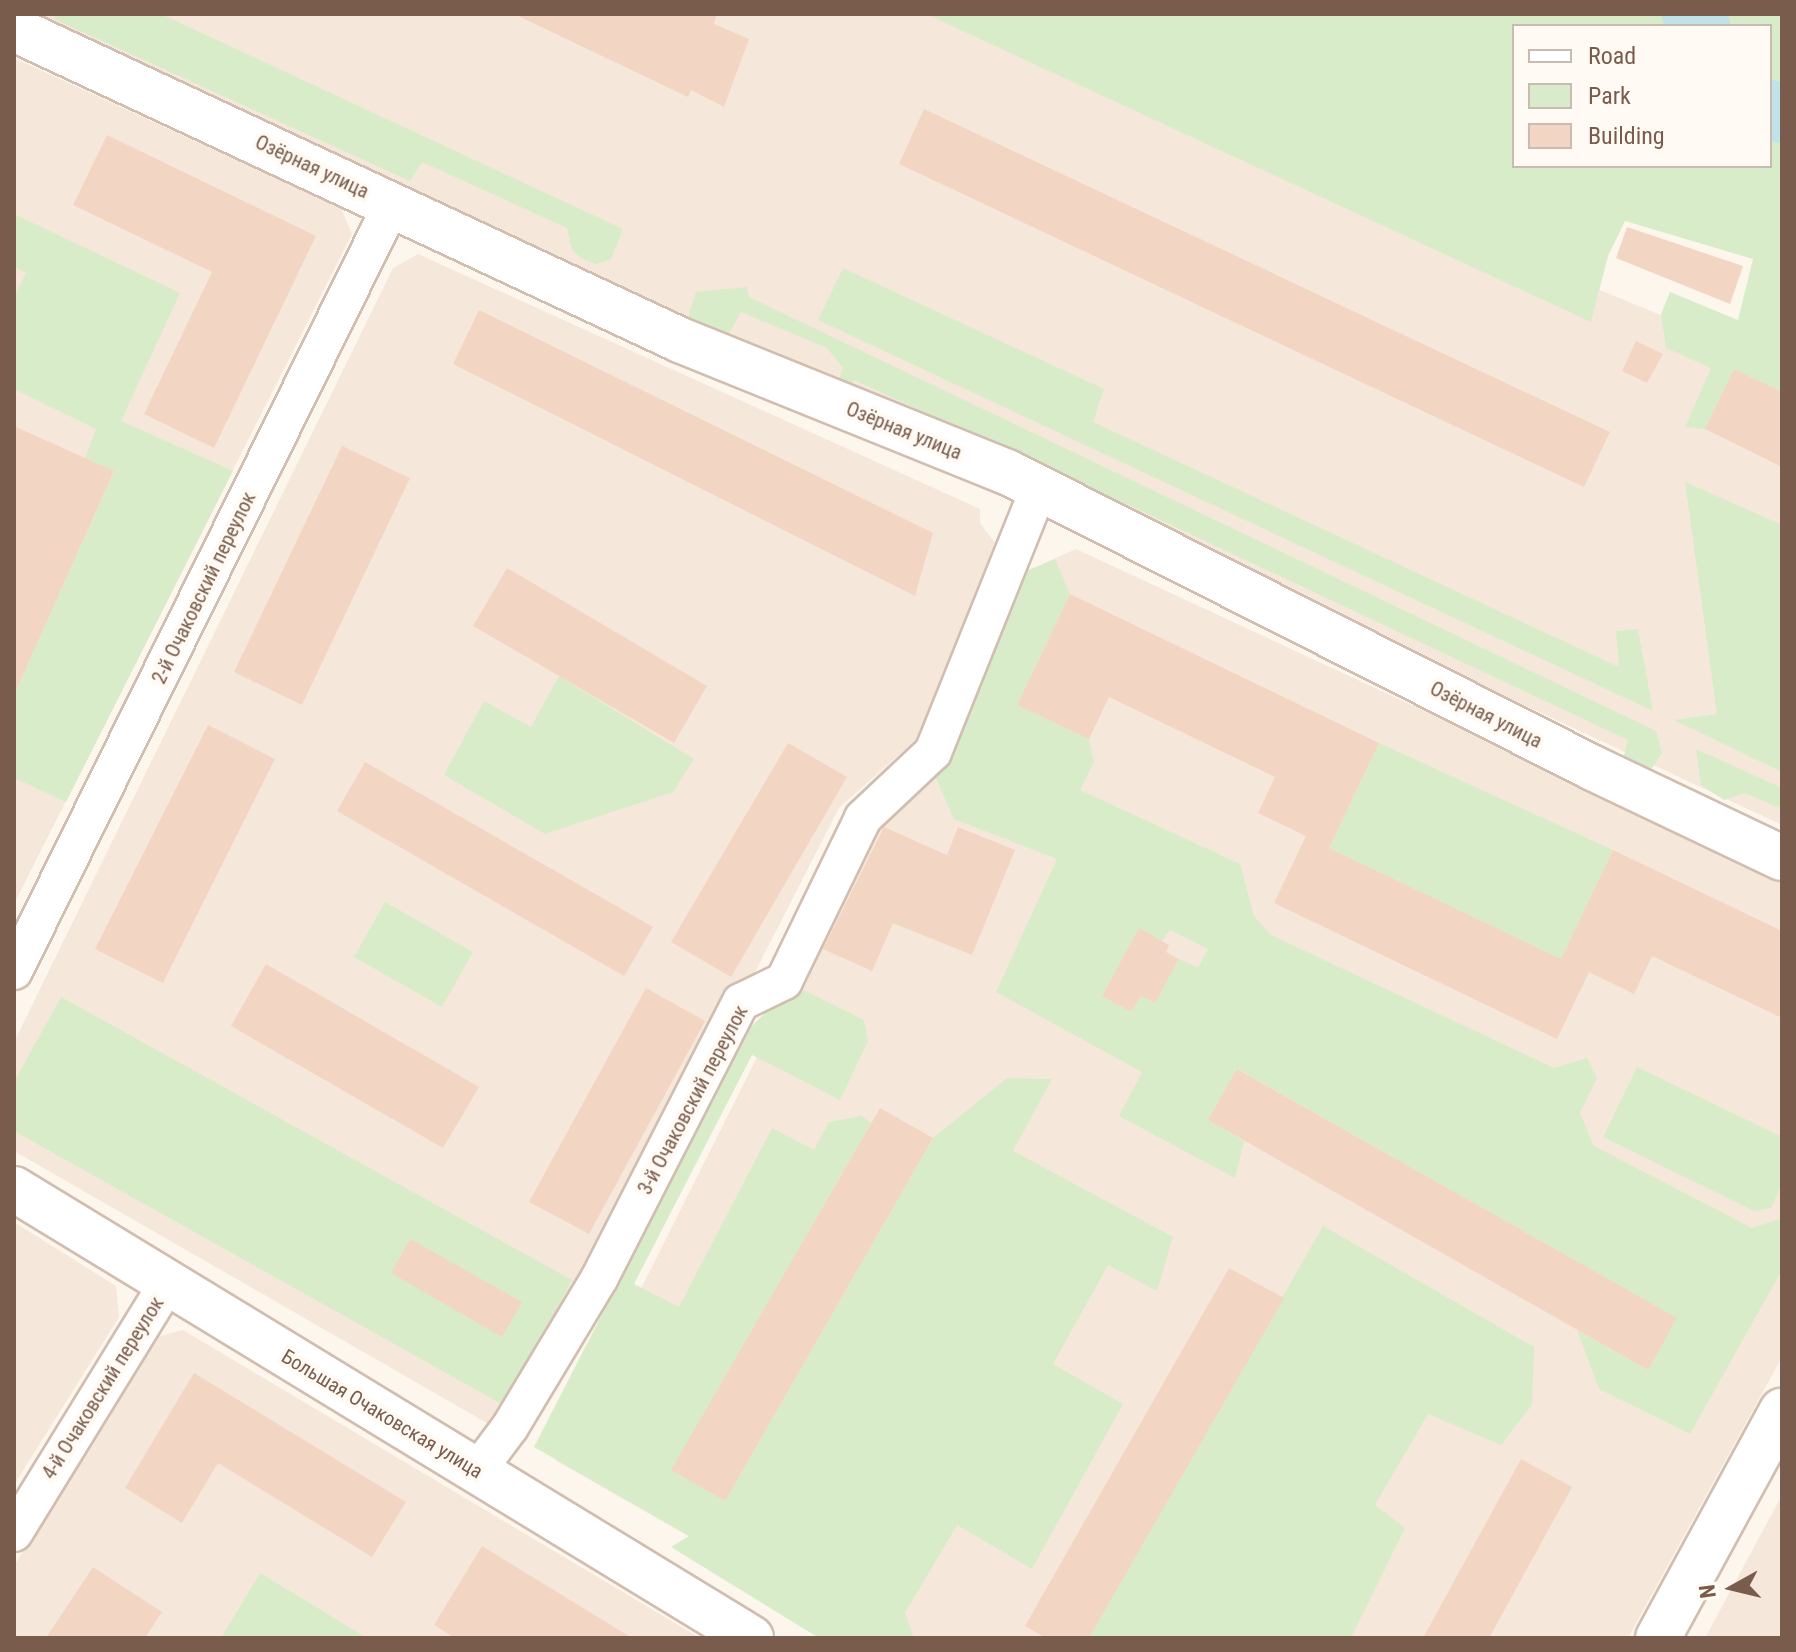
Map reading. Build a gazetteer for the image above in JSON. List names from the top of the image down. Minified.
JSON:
{"streets":{"street":["Озёрная улица","2-й Очаковский переулок","3-й Очаковский переулок","4-й Очаковский переулок","Большая Очаковская улица"]},"crossings":[["Озёрная улица","2-й Очаковский переулок"],["Озёрная улица","3-й Очаковский переулок"],["3-й Очаковский переулок","Большая Очаковская улица"],["4-й Очаковский переулок","Большая Очаковская улица"]],"legend":["Road","Park","Building"],"north":"left"}
